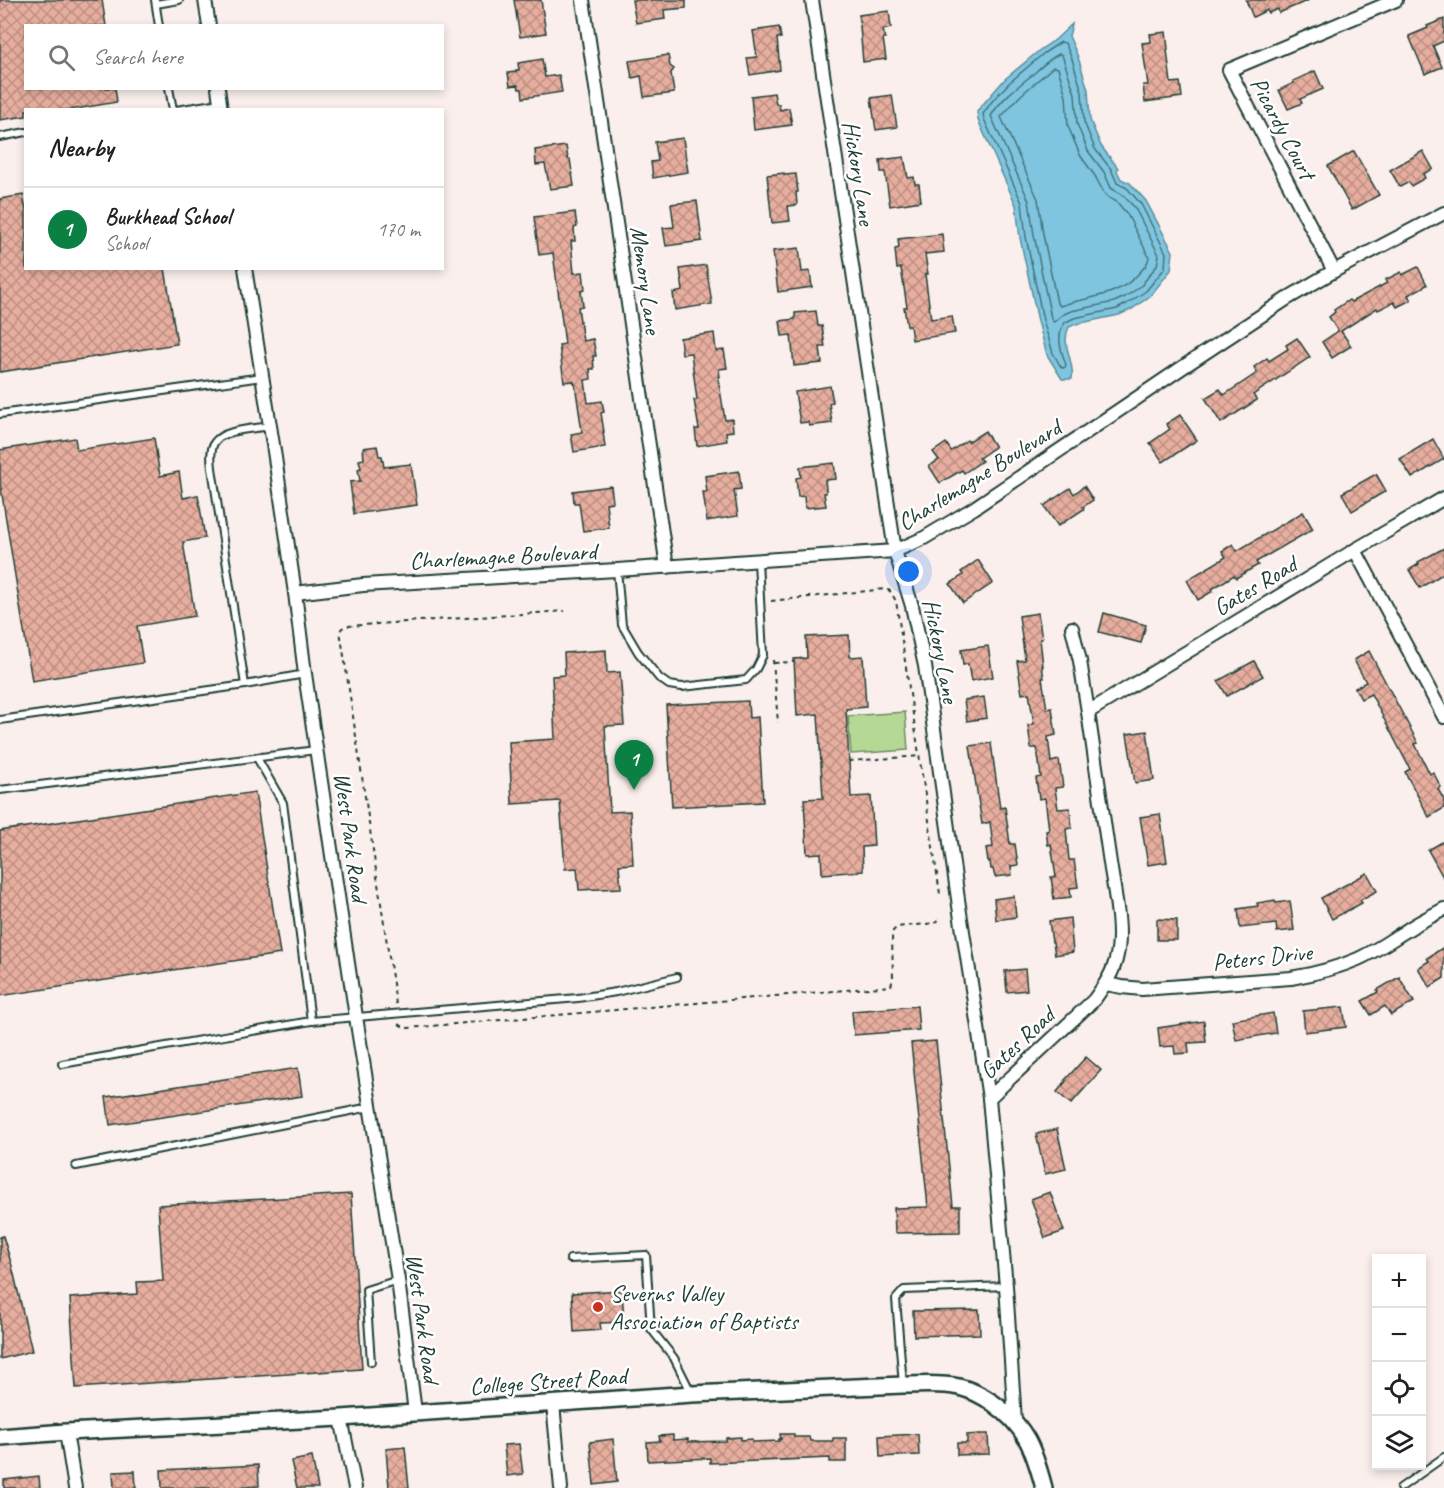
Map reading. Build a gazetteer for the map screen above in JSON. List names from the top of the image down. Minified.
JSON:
{"streets":{"street":["Picardy Court","Hickory Lane","Memory Lane","Charlemagne Boulevard","Gates Road","West Park Road","Peters Drive","College Street Road"]},"crossings":[["Picardy Court","Charlemagne Boulevard"],["Hickory Lane","Charlemagne Boulevard"],["Hickory Lane","Gates Road"],["Memory Lane","Charlemagne Boulevard"],["Charlemagne Boulevard","West Park Road"],["Gates Road","Peters Drive"],["Gates Road","College Street Road"],["West Park Road","College Street Road"]],"places":["Severns Valley Association of Baptists"],"page":{"search":"Search here","heading":"Nearby","list":[{"mark":"1","name":"Burkhead School","note":"School","value":"170 m"}],"pins":"1","map_buttons":["+","−"]}}
